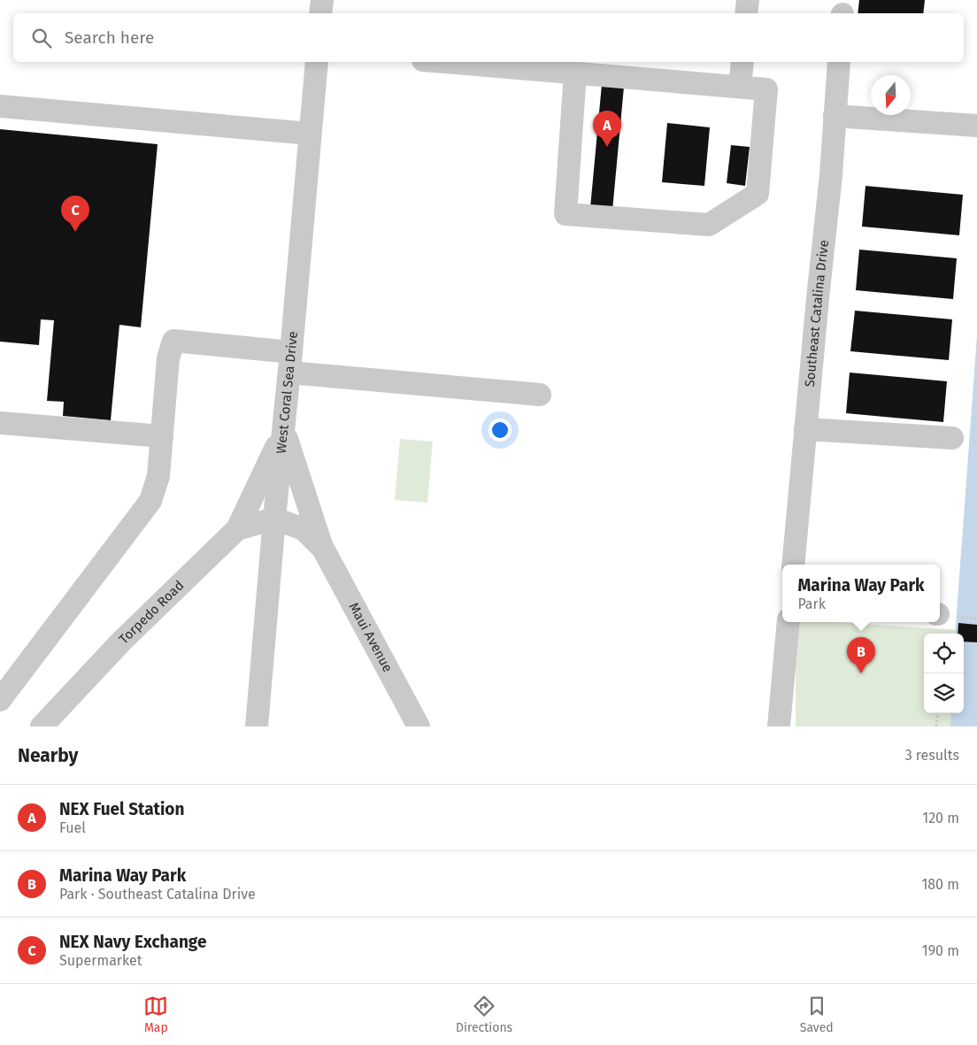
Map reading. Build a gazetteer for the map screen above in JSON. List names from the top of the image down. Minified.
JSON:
{"streets":{"street":["Southeast Catalina Drive","West Coral Sea Drive","Torpedo Road","Maui Avenue"]},"crossings":[["West Coral Sea Drive","Torpedo Road"],["West Coral Sea Drive","Maui Avenue"],["Torpedo Road","Maui Avenue"]],"north":"bottom","page":{"search":"Search here","pins":["A","C","B"],"popup":["Marina Way Park","Park"],"heading":["Nearby","3 results"],"list":[{"mark":"A","name":"NEX Fuel Station","note":"Fuel","value":"120 m"},{"mark":"B","name":"Marina Way Park","note":"Park · Southeast Catalina Drive","value":"180 m"},{"mark":"C","name":"NEX Navy Exchange","note":"Supermarket","value":"190 m"}],"nav":["Map","Directions","Saved"]}}
